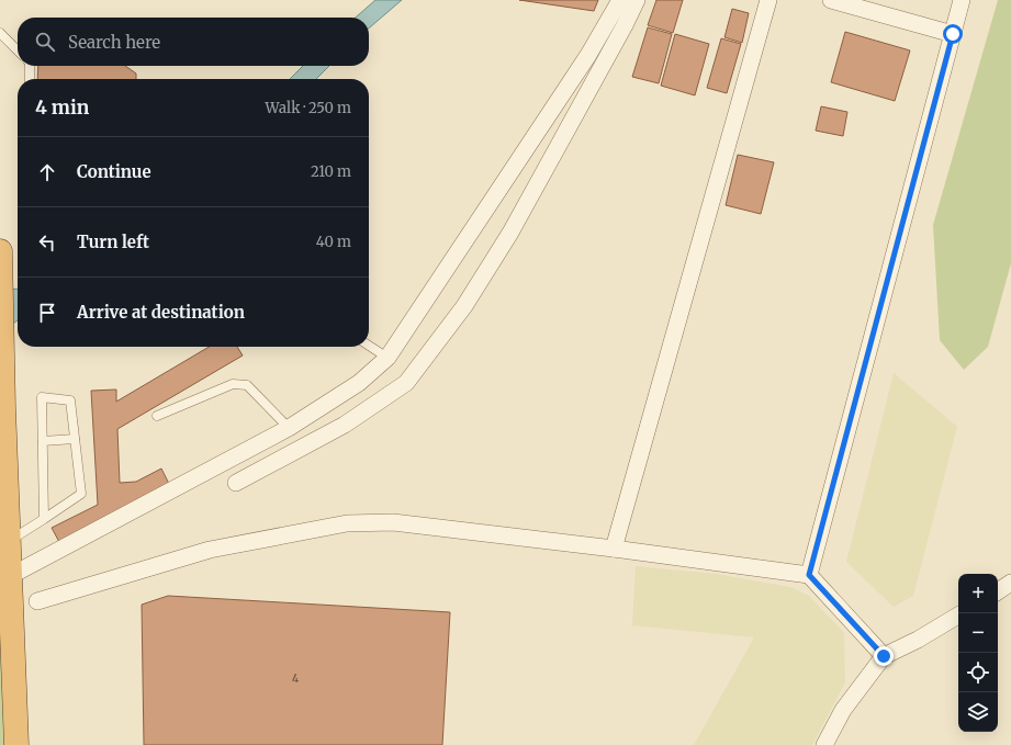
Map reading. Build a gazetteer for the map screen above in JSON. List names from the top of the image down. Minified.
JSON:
{"house_numbers":["4"],"page":{"search":"Search here","heading":["4 min","Walk · 250 m"],"list":[["Continue","210 m"],["Turn left","40 m"],"Arrive at destination"],"map_buttons":["+","−"]}}
